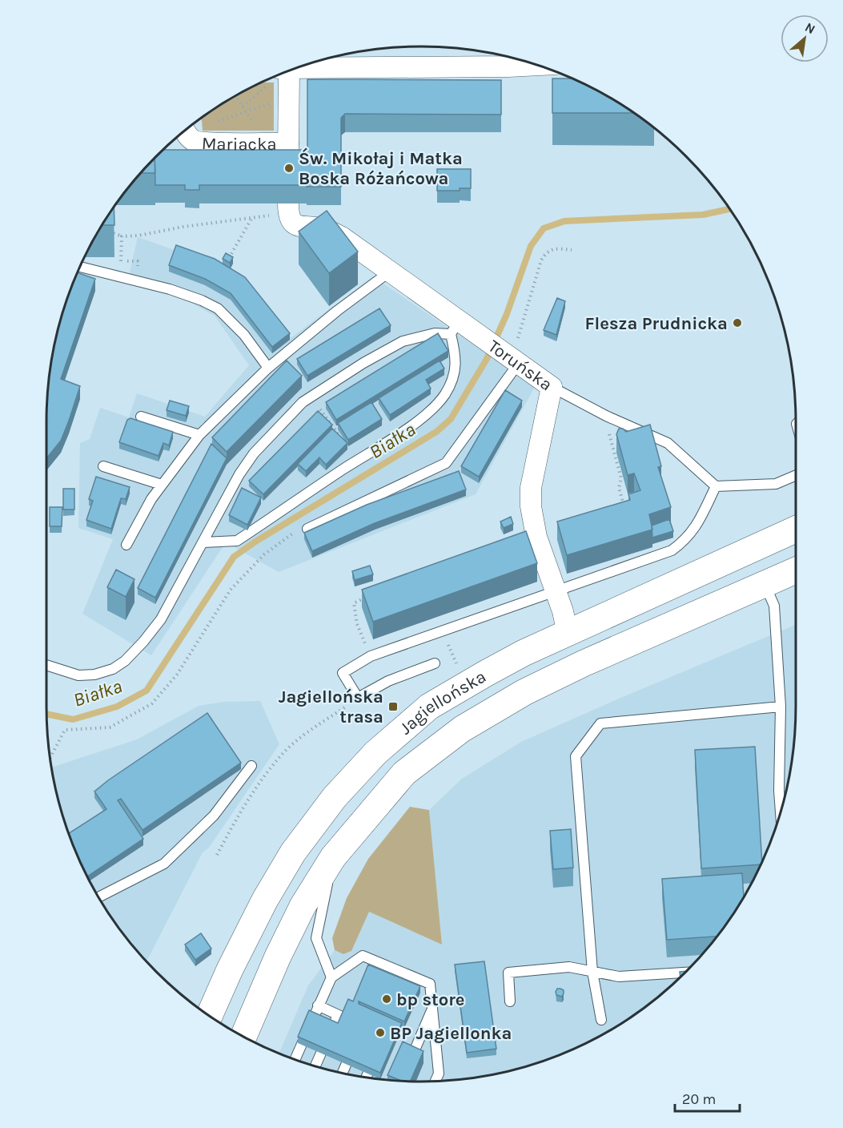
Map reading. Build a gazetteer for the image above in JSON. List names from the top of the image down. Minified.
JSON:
{"streets":{"main road":["Jagiellońska"],"street":["Mariacka","Toruńska"]},"crossings":[["Toruńska","Jagiellońska"]],"water":["Białka"],"places":{"other":["Św. Mikołaj i Matka Boska Różańcowa","Flesza Prudnicka","bp store","BP Jagiellonka"],"transit":["Jagiellońska trasa"]},"scale_bar":"20 m","north":"top right"}
